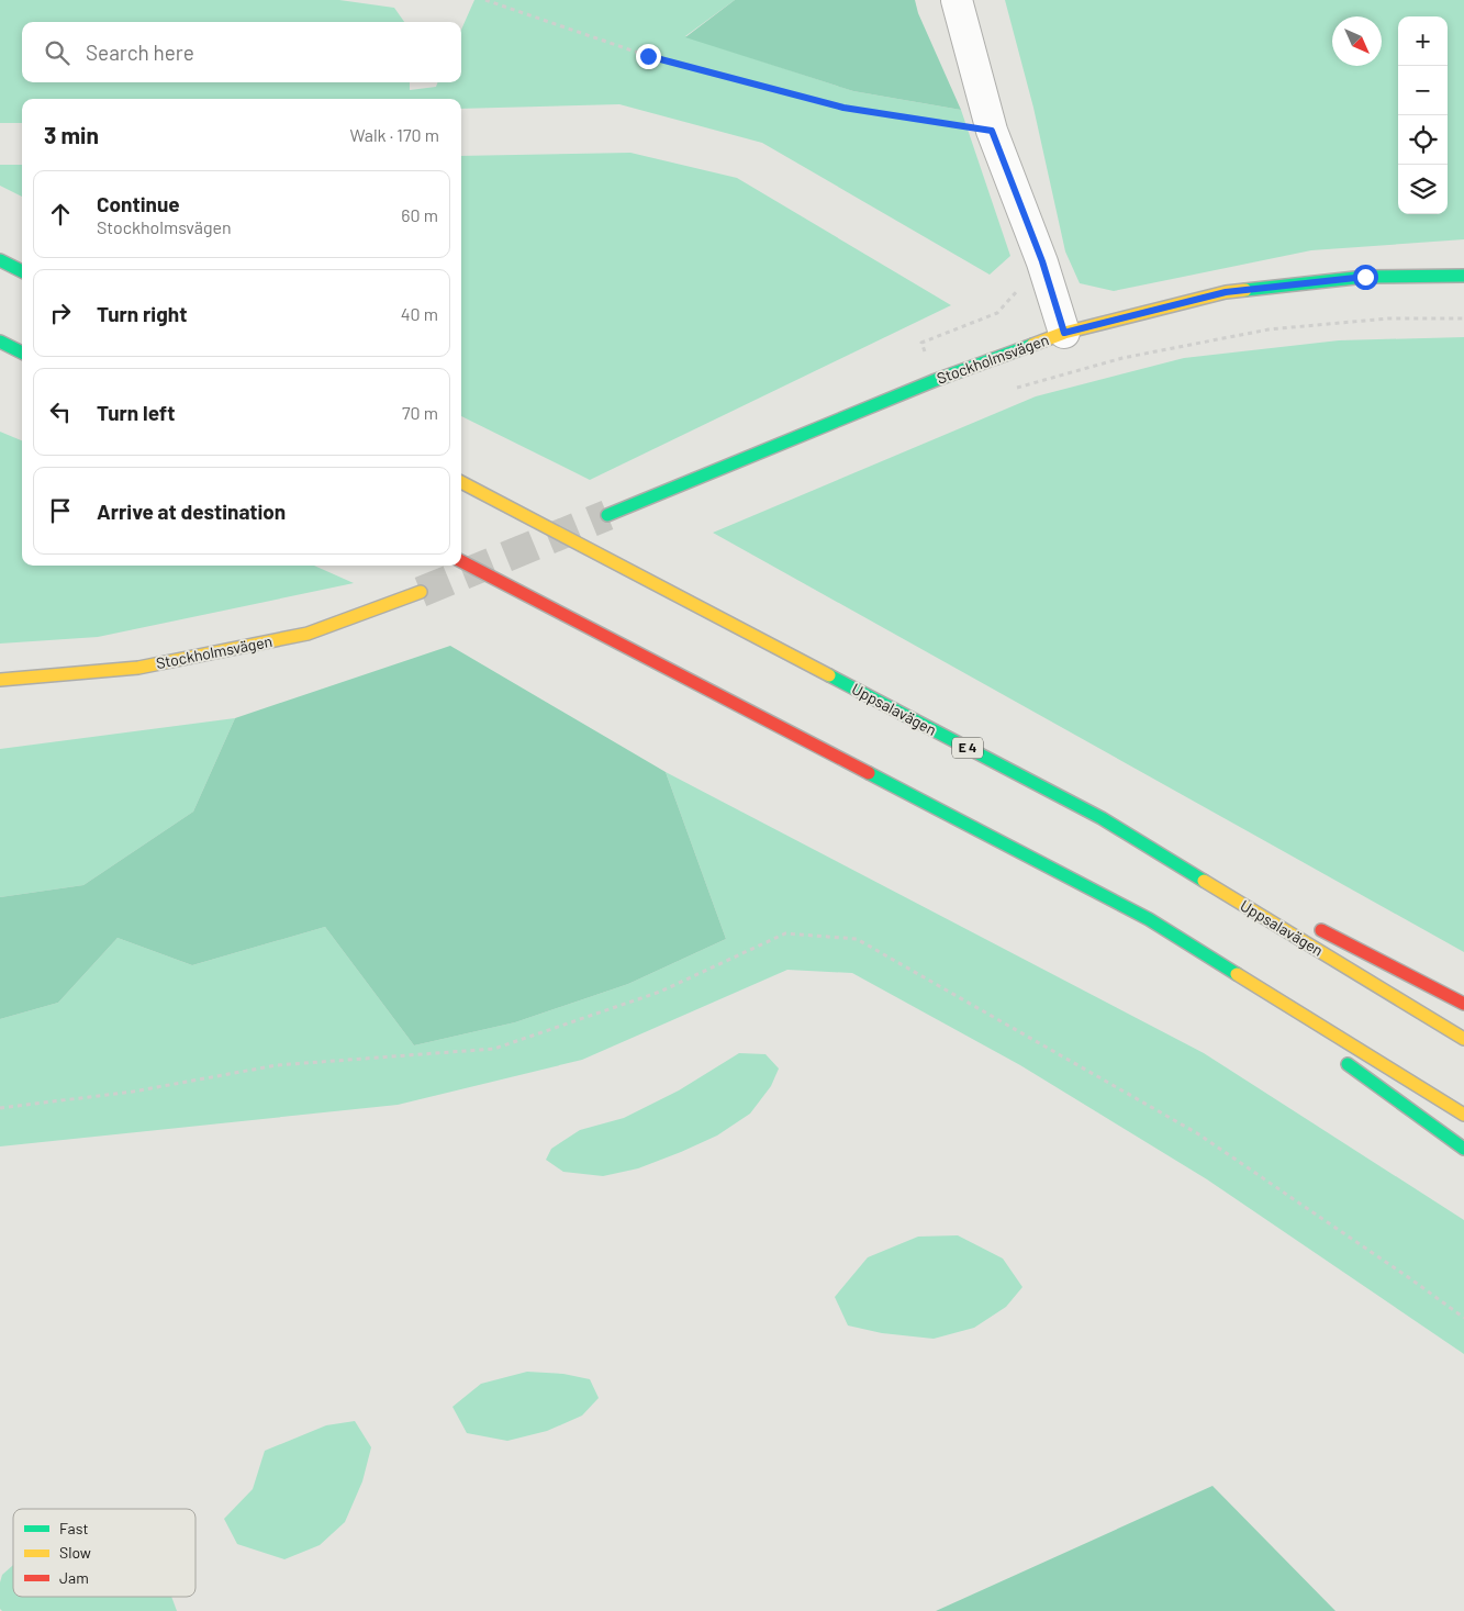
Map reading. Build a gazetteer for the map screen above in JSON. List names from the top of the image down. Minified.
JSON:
{"streets":{"main road":["Stockholmsvägen","Uppsalavägen","E 4"]},"legend":["Fast","Slow","Jam"],"north":"bottom right","page":{"map_buttons":["+","−"],"search":"Search here","heading":["3 min","Walk · 170 m"],"list":[["Continue","Stockholmsvägen","60 m"],["Turn right","40 m"],["Turn left","70 m"],"Arrive at destination"]}}
